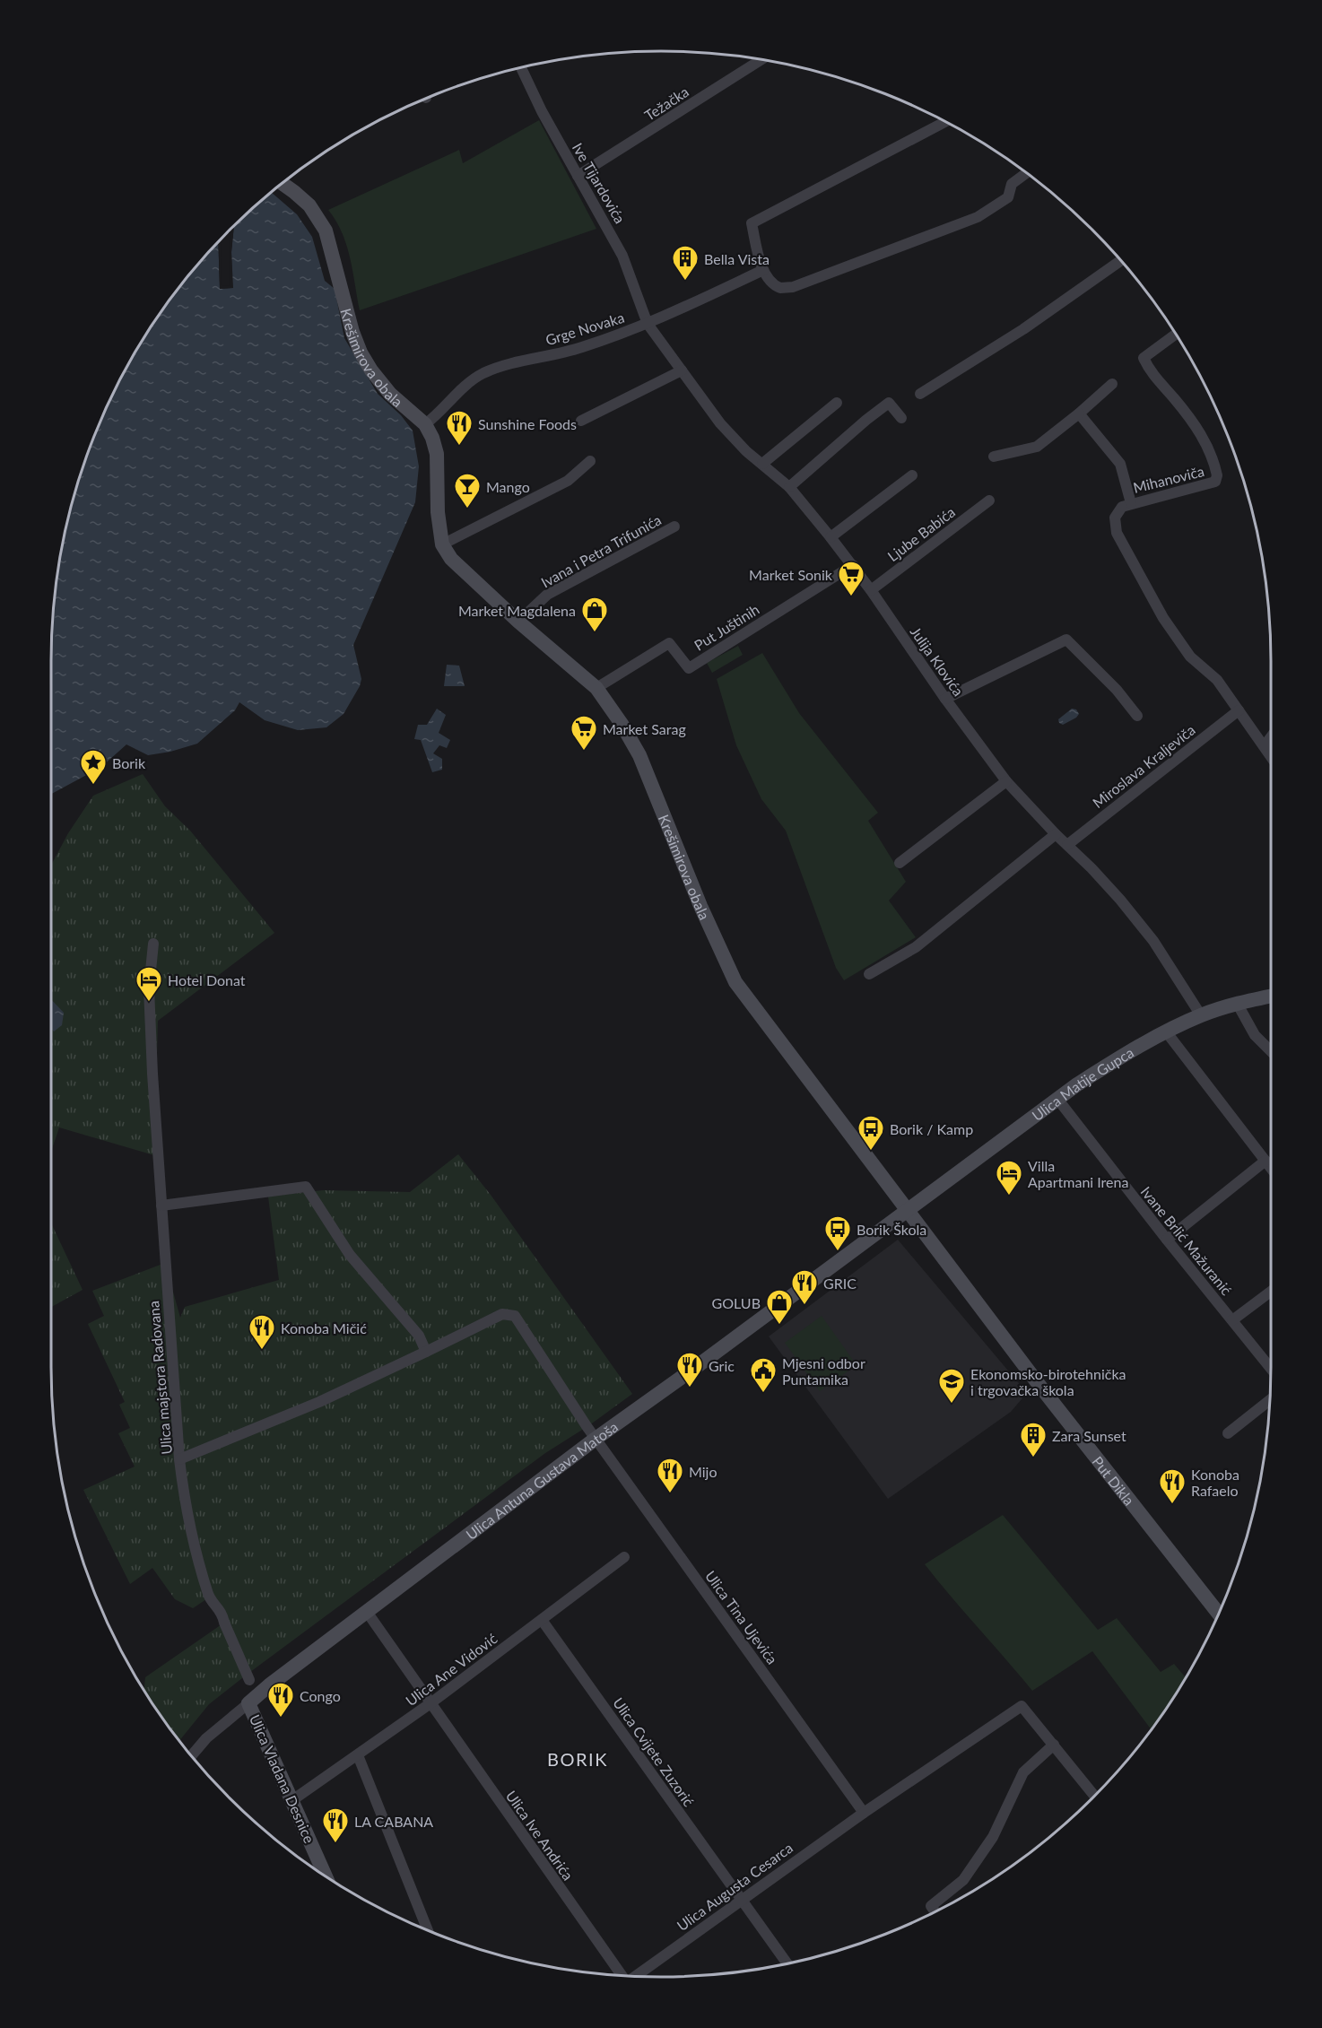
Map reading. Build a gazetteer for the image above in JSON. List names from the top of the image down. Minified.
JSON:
{"streets":{"street":["Težačka","Ive Tijardovića","Grge Novaka","Krešimirova obala","Mihanoviča","Ljube Babića","Ivana i Petra Trifunića","Put Juštinih","Julija Klovića","Miroslava Kraljeviča","Ulica Matije Gupca","Ivane Brlić Mažuranić","Ulica majstora Radovana","Ulica Antuna Gustava Matoša","Put Dikla","Ulica Tina Ujevića","Ulica Ane Vidović","Ulica Cvijete Zuzorić","Ulica Vladana Desnice","Ulica Ive Andrića","Ulica Augusta Cesarca"]},"crossings":[["Težačka","Ive Tijardovića"],["Ive Tijardovića","Grge Novaka"],["Ive Tijardovića","Julija Klovića"],["Grge Novaka","Krešimirova obala"],["Grge Novaka","Julija Klovića"],["Krešimirova obala","Ivana i Petra Trifunića"],["Krešimirova obala","Put Juštinih"],["Krešimirova obala","Ulica Matije Gupca"],["Krešimirova obala","Ulica Antuna Gustava Matoša"],["Krešimirova obala","Put Dikla"],["Mihanoviča","Miroslava Kraljeviča"],["Ljube Babića","Julija Klovića"],["Put Juštinih","Julija Klovića"],["Julija Klovića","Miroslava Kraljeviča"],["Julija Klovića","Ulica Matije Gupca"],["Ulica Matije Gupca","Ivane Brlić Mažuranić"],["Ulica Matije Gupca","Ulica Antuna Gustava Matoša"],["Ulica Matije Gupca","Put Dikla"],["Ulica majstora Radovana","Ulica Antuna Gustava Matoša"],["Ulica majstora Radovana","Ulica Tina Ujevića"],["Ulica Antuna Gustava Matoša","Put Dikla"],["Ulica Antuna Gustava Matoša","Ulica Tina Ujevića"],["Ulica Antuna Gustava Matoša","Ulica Vladana Desnice"],["Ulica Antuna Gustava Matoša","Ulica Ive Andrića"],["Ulica Tina Ujevića","Ulica Augusta Cesarca"],["Ulica Ane Vidović","Ulica Cvijete Zuzorić"],["Ulica Ane Vidović","Ulica Vladana Desnice"],["Ulica Ane Vidović","Ulica Ive Andrića"],["Ulica Cvijete Zuzorić","Ulica Augusta Cesarca"]],"districts":["BORIK"],"places":{"building":["Bella Vista","Zara Sunset"],"restaurant":["Sunshine Foods","GRIC","Konoba Mičić","Gric","Mijo","Konoba Rafaelo","Congo","LA CABANA"],"bar":["Mango"],"supermarket":["Market Sonik","Market Sarag"],"shop":["Market Magdalena","GOLUB"],"place":["Borik"],"hotel":["Hotel Donat","Villa Apartmani Irena"],"bus stop":["Borik / Kamp","Borik Škola"],"public building":["Mjesni odbor Puntamika"],"school or university":["Ekonomsko-birotehnička i trgovačka škola"]}}
